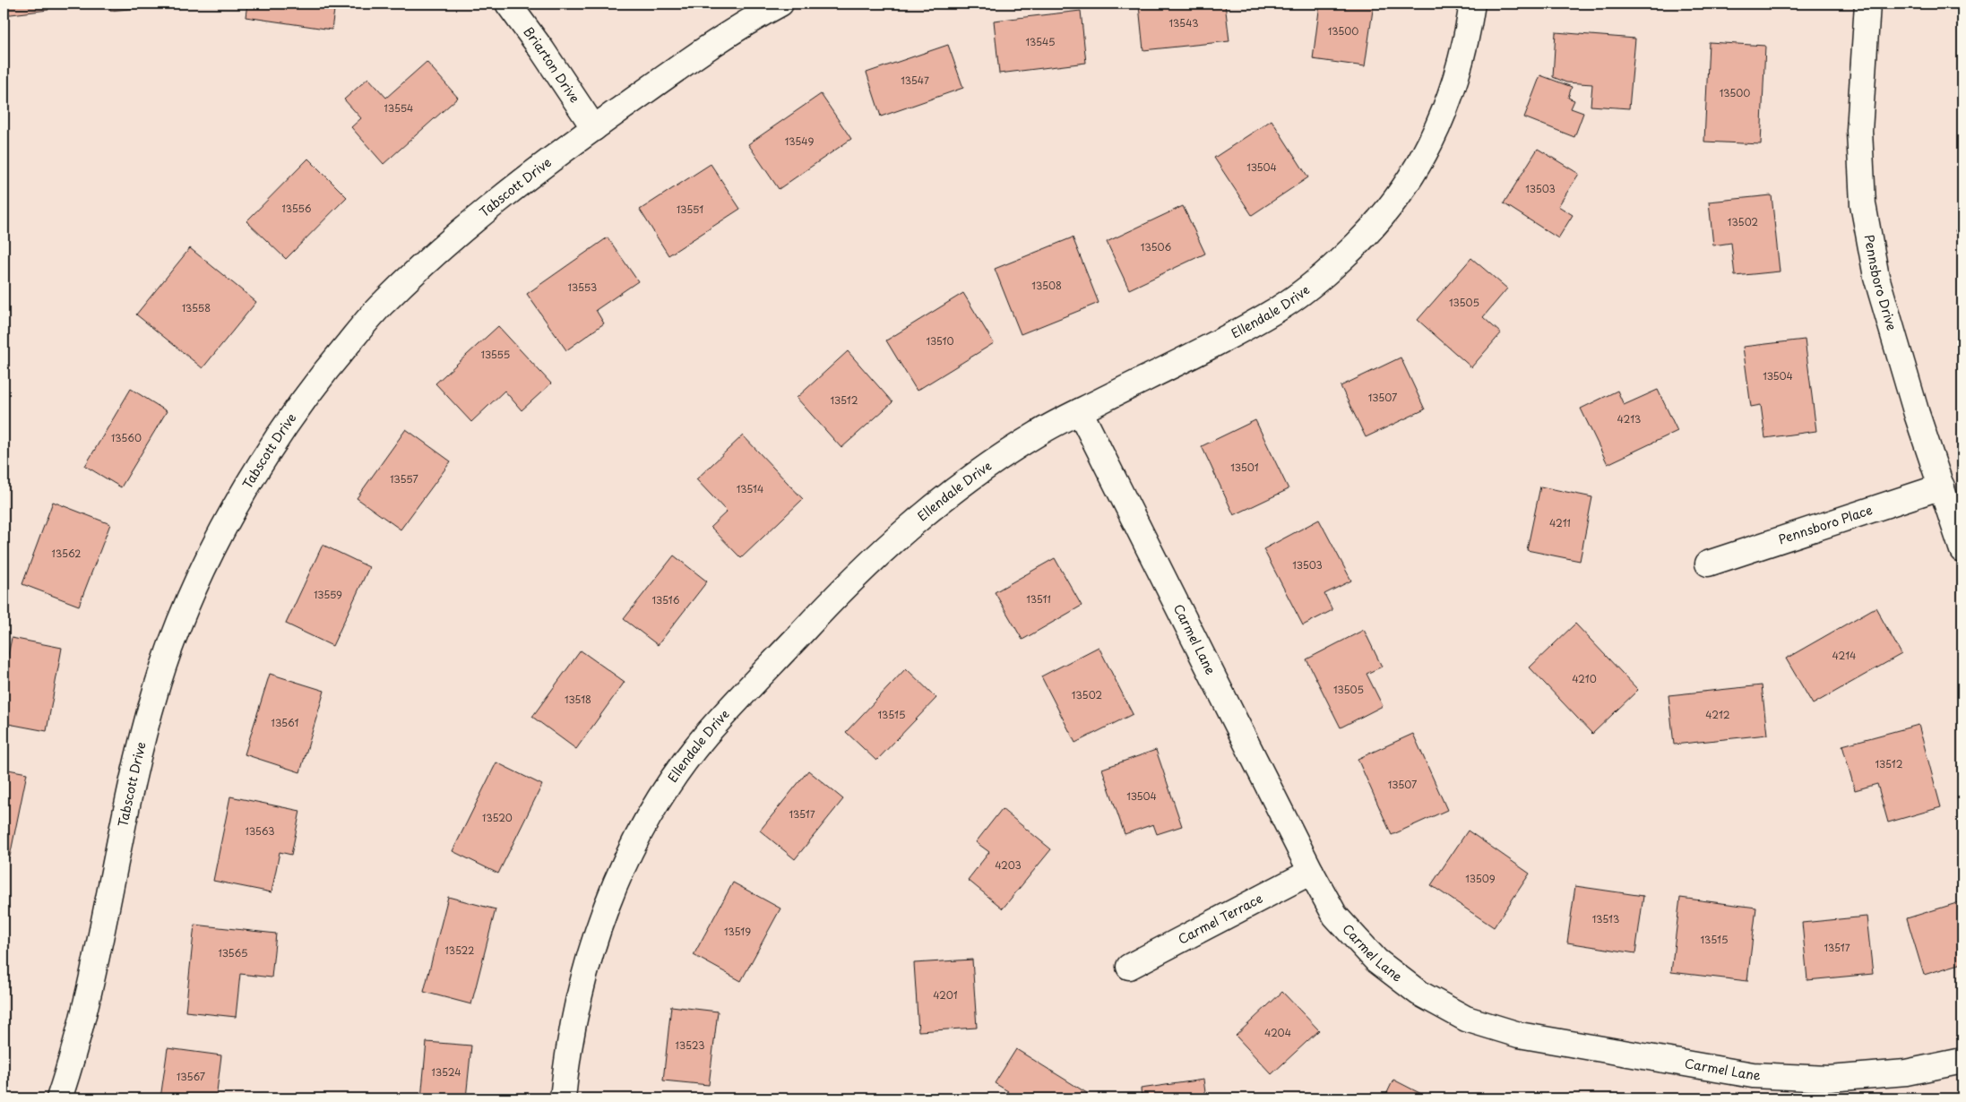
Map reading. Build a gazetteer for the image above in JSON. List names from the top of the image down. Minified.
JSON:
{"streets":{"street":["Briarton Drive","Tabscott Drive","Pennsboro Drive","Ellendale Drive","Pennsboro Place","Carmel Lane","Carmel Terrace"]},"crossings":[["Briarton Drive","Tabscott Drive"],["Pennsboro Drive","Pennsboro Place"],["Ellendale Drive","Carmel Lane"],["Carmel Lane","Carmel Terrace"]],"house_numbers":["13543","13500","13545","13547","13500","13554","13549","13504","13503","13556","13551","13502","13506","13508","13553","13505","13558","13510","13555","13504","13507","13512","4213","13560","13501","13557","13514","4211","13562","13503","13559","13511","13516","4214","4210","13505","13502","13518","13515","4212","13561","13512","13507","13504","13517","13520","13563","4203","13509","13513","13519","13515","13517","13522","13565","4201","4204","13523","13524","13567"]}
